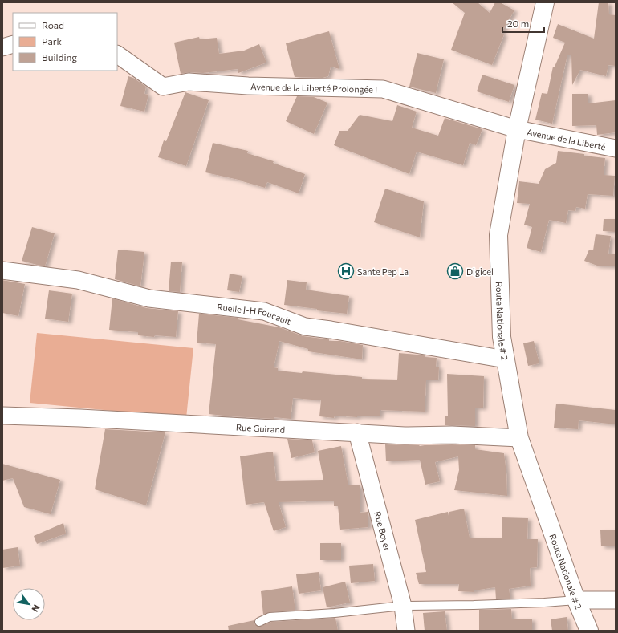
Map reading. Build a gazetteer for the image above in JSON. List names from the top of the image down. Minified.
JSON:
{"streets":{"main road":["Route Nationale # 2"],"street":["Avenue de la Liberté Prolongée I","Avenue de la Liberté","Ruelle J-H Foucault","Rue Guirand","Rue Boyer"]},"crossings":[["Avenue de la Liberté Prolongée I","Avenue de la Liberté"],["Avenue de la Liberté Prolongée I","Route Nationale # 2"],["Avenue de la Liberté","Route Nationale # 2"],["Ruelle J-H Foucault","Route Nationale # 2"],["Route Nationale # 2","Rue Guirand"],["Rue Guirand","Rue Boyer"]],"places":{"hospital":["Sante Pep La"],"shop":["Digicel"]},"legend":["Road","Park","Building"],"scale_bar":"20 m","north":"bottom right"}
